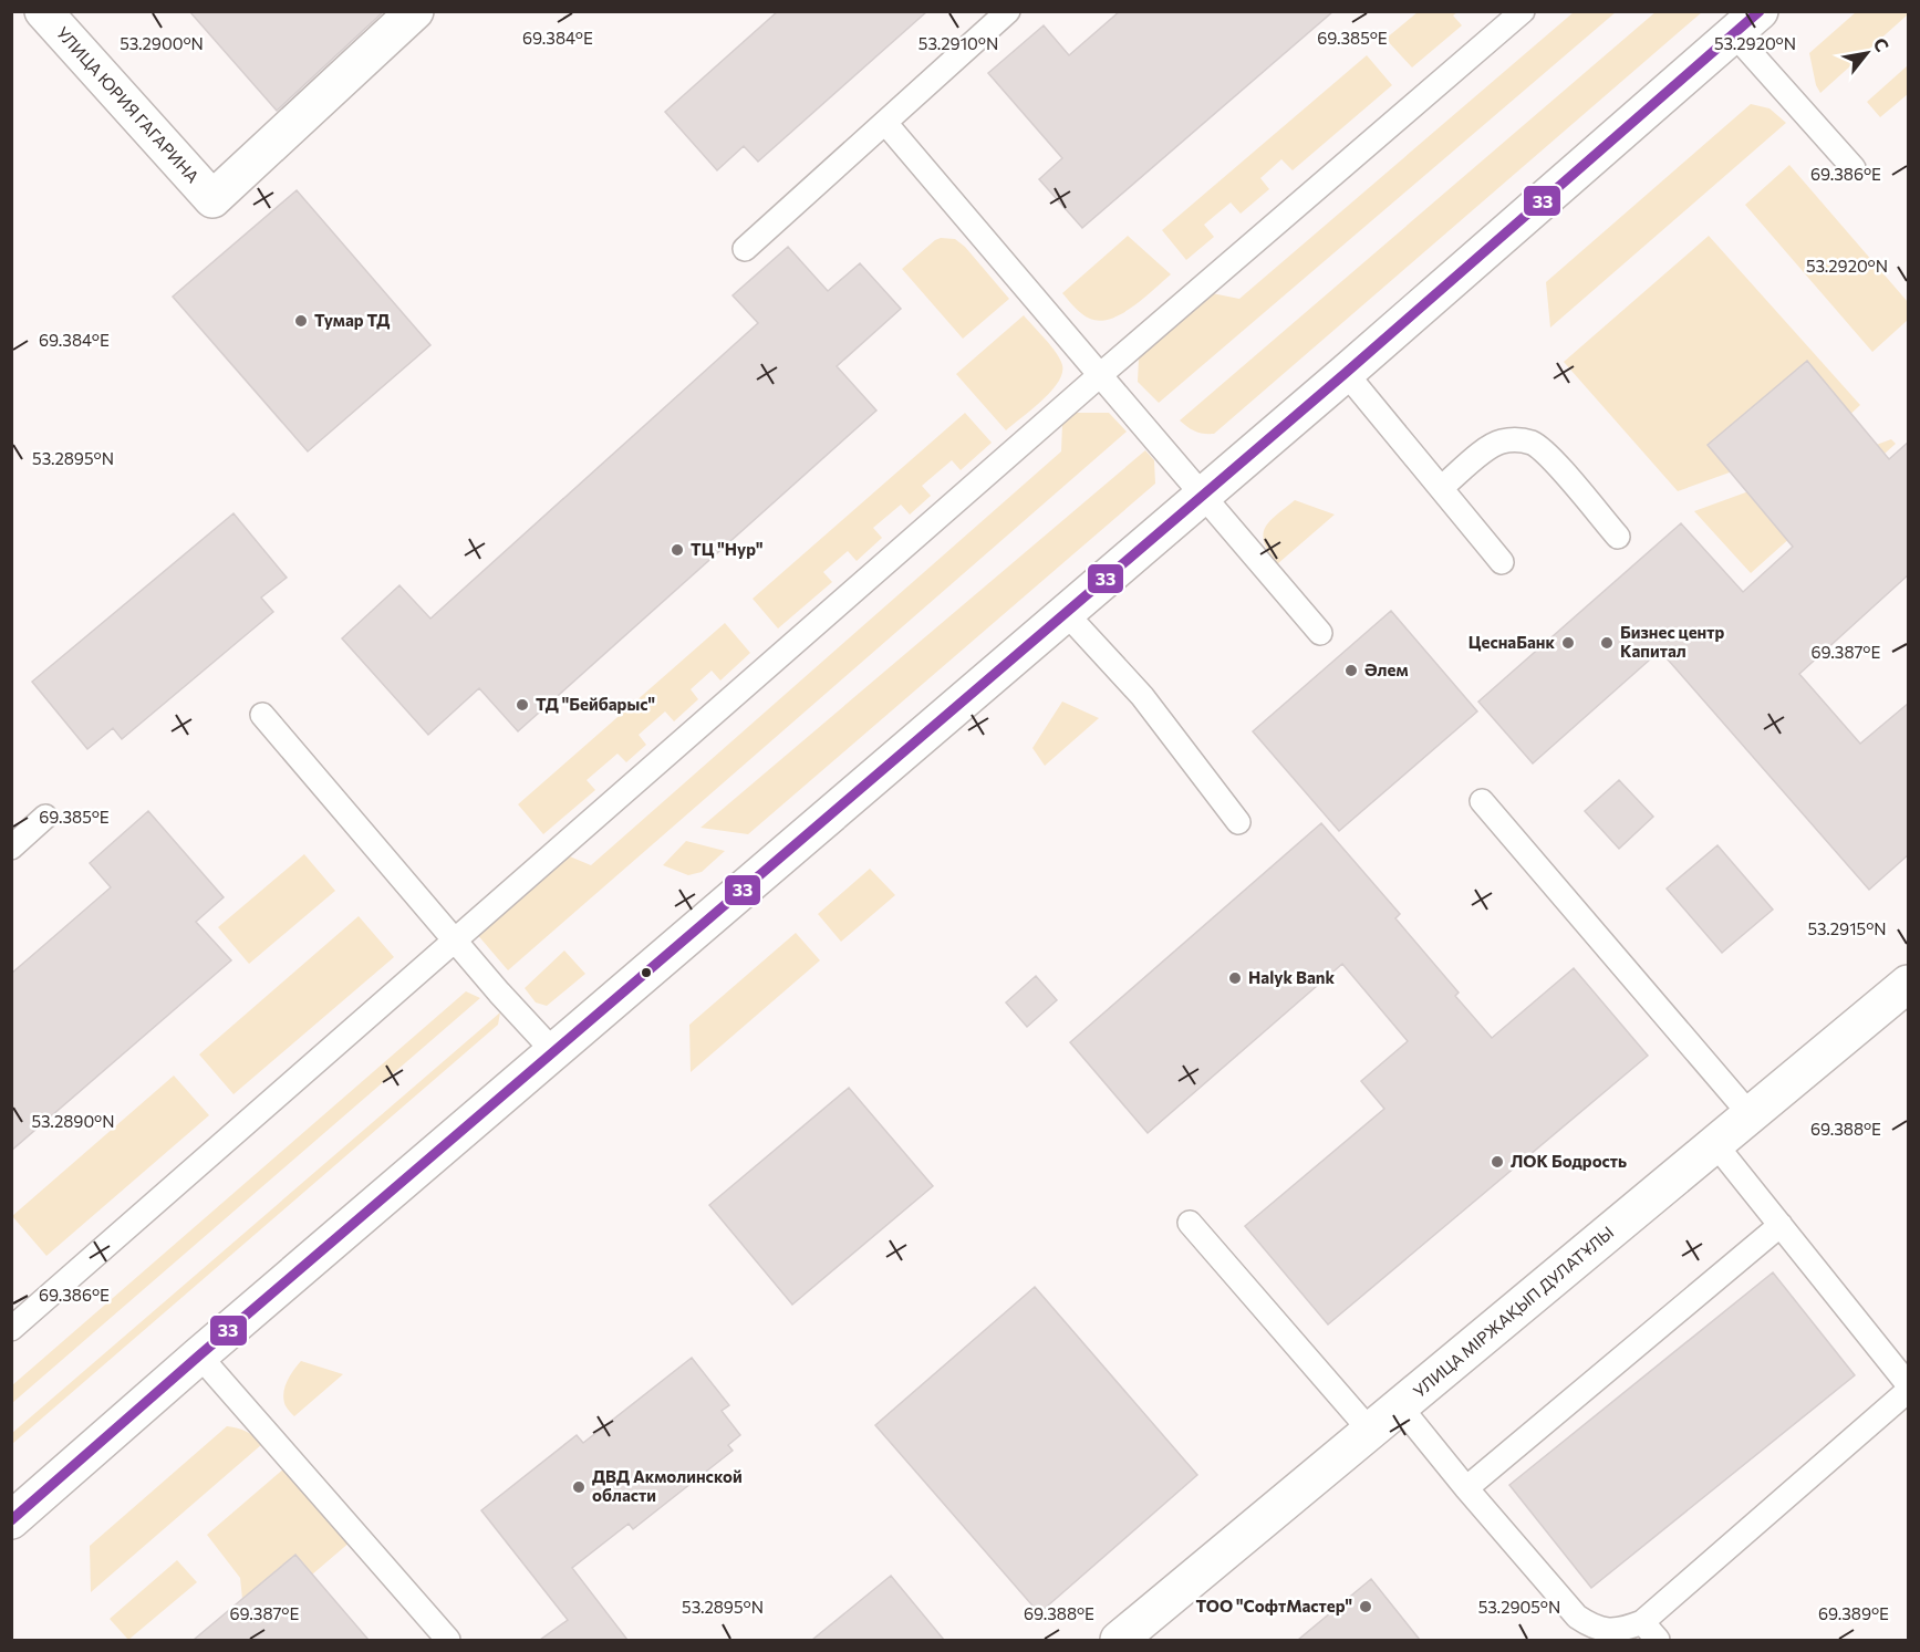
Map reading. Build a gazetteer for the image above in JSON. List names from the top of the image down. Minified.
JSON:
{"streets":{"main road":["УЛИЦА ЮРИЯ ГАГАРИНА","УЛИЦА МІРЖАҚЫП ДУЛАТҰЛЫ"]},"places":["Тумар ТД","ТЦ \"Нур\"","ЦеснаБанк","Бизнес центр Капитал","Әлем","ТД \"Бейбарыс\"","Halyk Bank","ЛОК Бодрость","ДВД Акмолинской области","ТОО \"СофтМастер\""],"lines":["transit line 33"],"north":"top right","coordinates":["69.384°E","69.385°E","53.2900°N","53.2910°N","53.2920°N","69.386°E","53.2895°N","69.387°E","53.2915°N","53.2890°N","69.388°E","53.2905°N","69.389°E"]}
